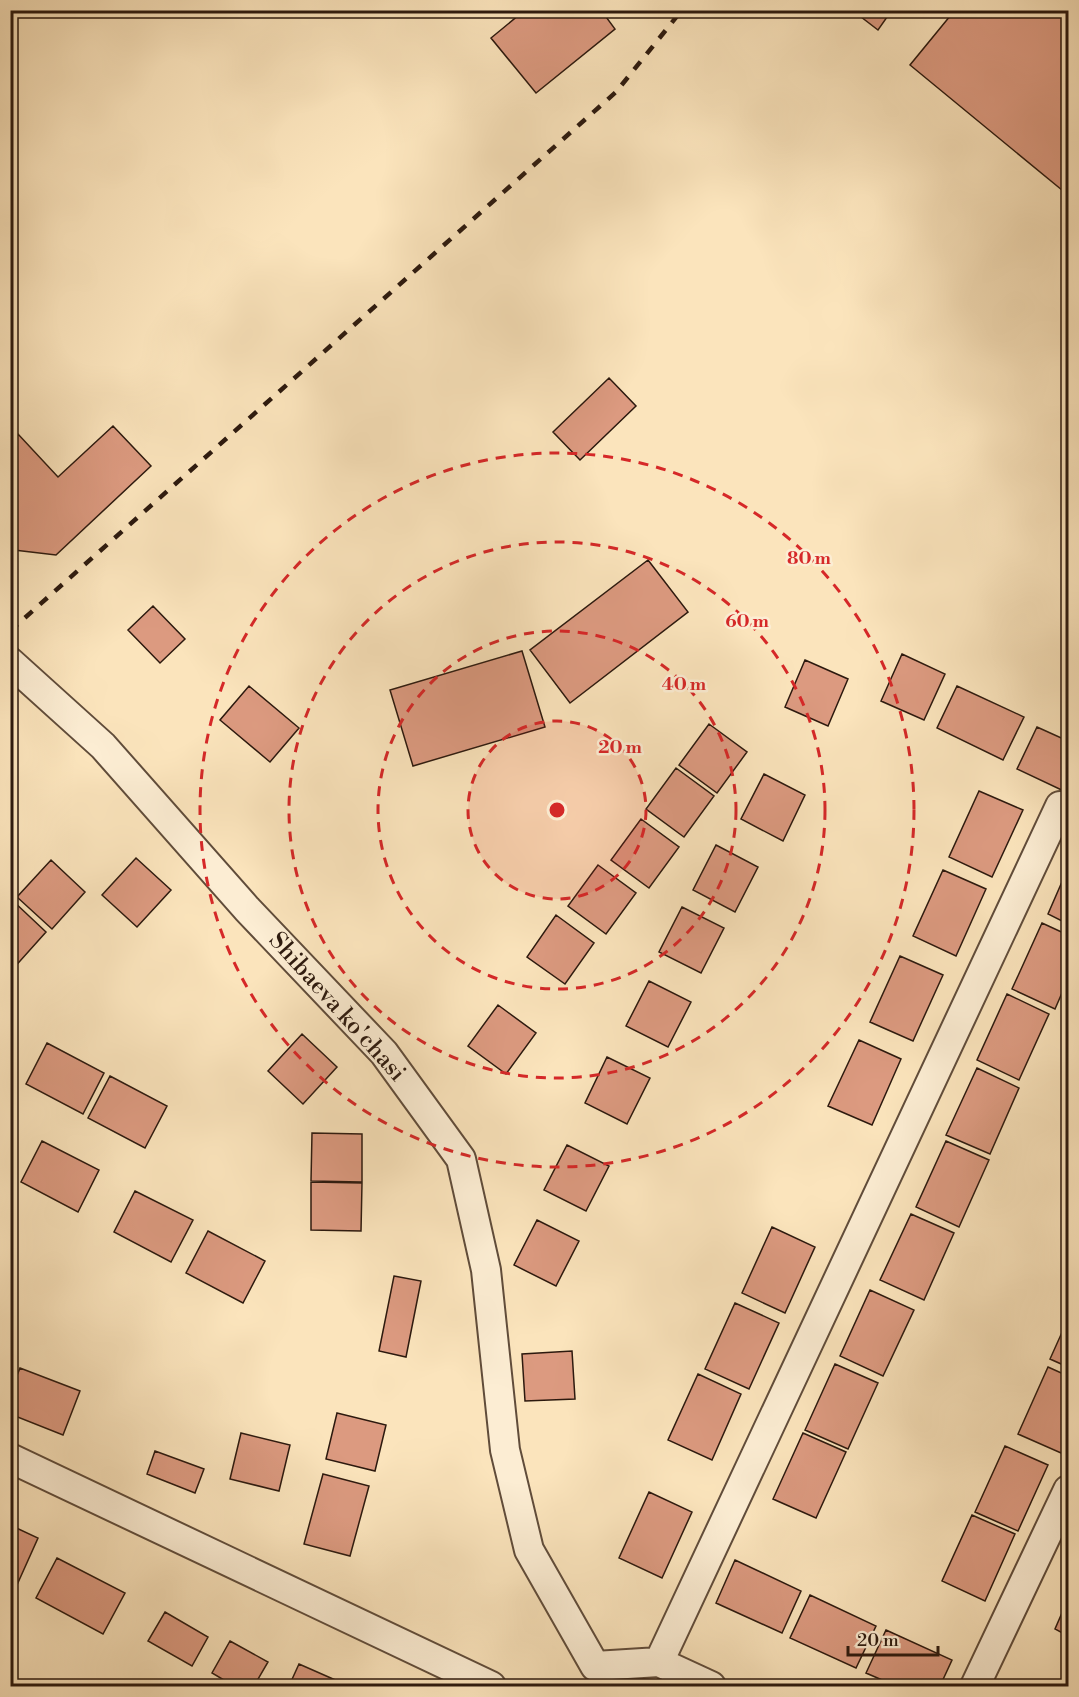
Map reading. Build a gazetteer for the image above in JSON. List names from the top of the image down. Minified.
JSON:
{"streets":{"street":["Shibaeva ko'chasi"]},"scale_bar":"20 m","rings":["80 m","60 m","40 m","20 m"]}
